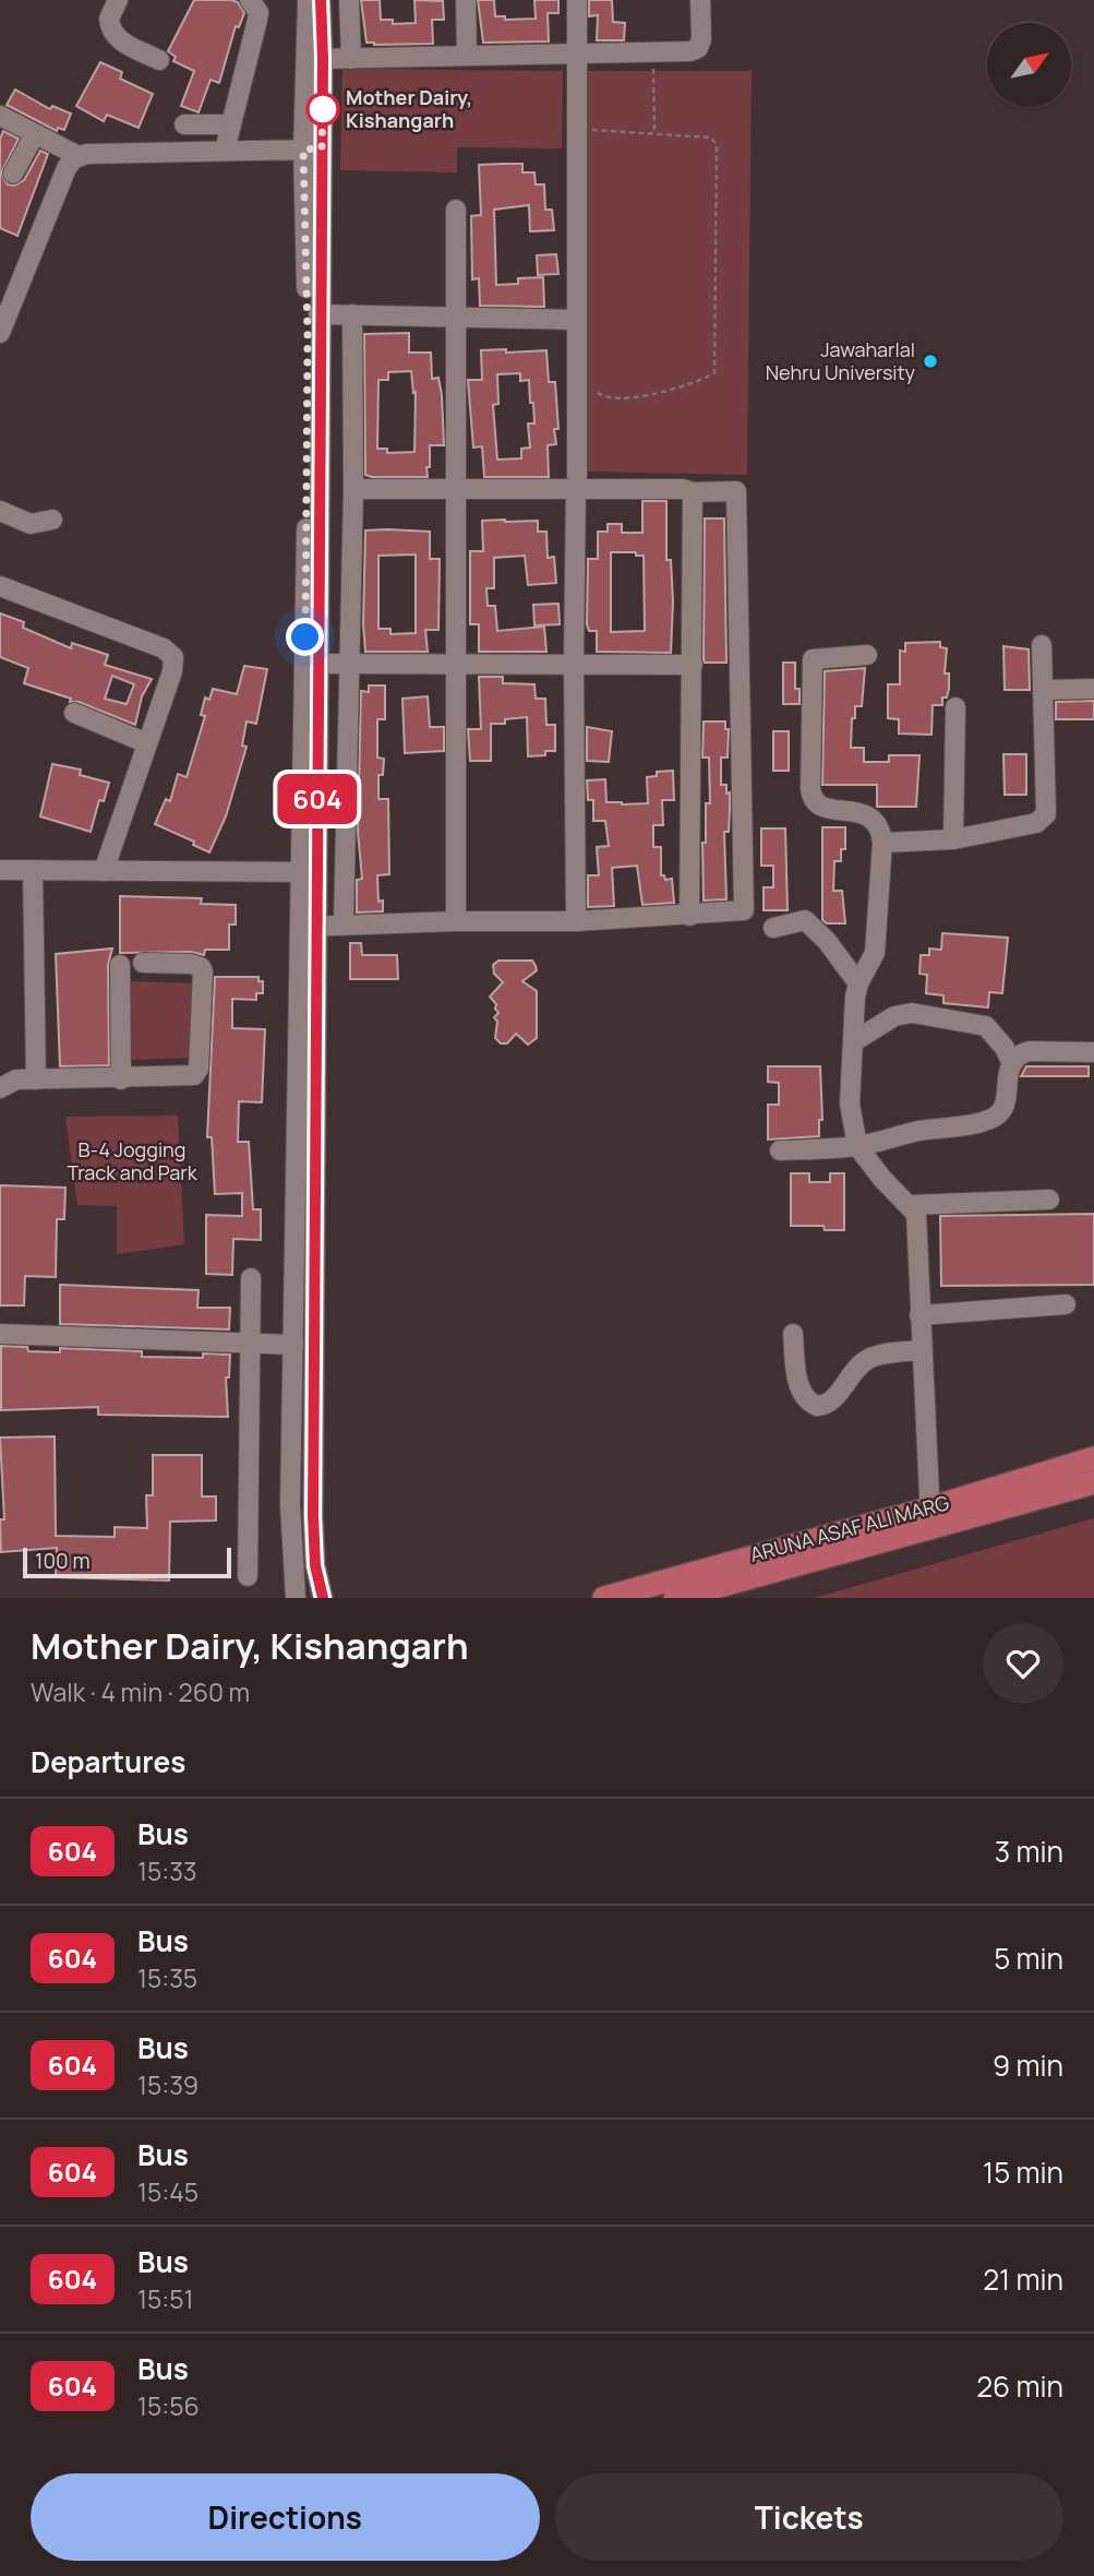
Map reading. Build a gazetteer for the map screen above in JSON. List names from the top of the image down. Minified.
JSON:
{"streets":{"main road":["ARUNA ASAF ALI MARG"]},"parks":["B-4 Jogging Track and Park"],"places":["Mother Dairy, Kishangarh","Jawaharlal Nehru University"],"lines":["bus line 604"],"scale_bar":"100 m","north":"top right","page":{"on_map":"604","scale":"100 m","heading":[["Mother Dairy, Kishangarh","Walk · 4 min · 260 m"],"Departures"],"list":[{"mark":"604","name":"Bus","note":"15:33","value":"3 min"},{"mark":"604","name":"Bus","note":"15:35","value":"5 min"},{"mark":"604","name":"Bus","note":"15:39","value":"9 min"},{"mark":"604","name":"Bus","note":"15:45","value":"15 min"},{"mark":"604","name":"Bus","note":"15:51","value":"21 min"},{"mark":"604","name":"Bus","note":"15:56","value":"26 min"}],"buttons":["Directions","Tickets"]}}
